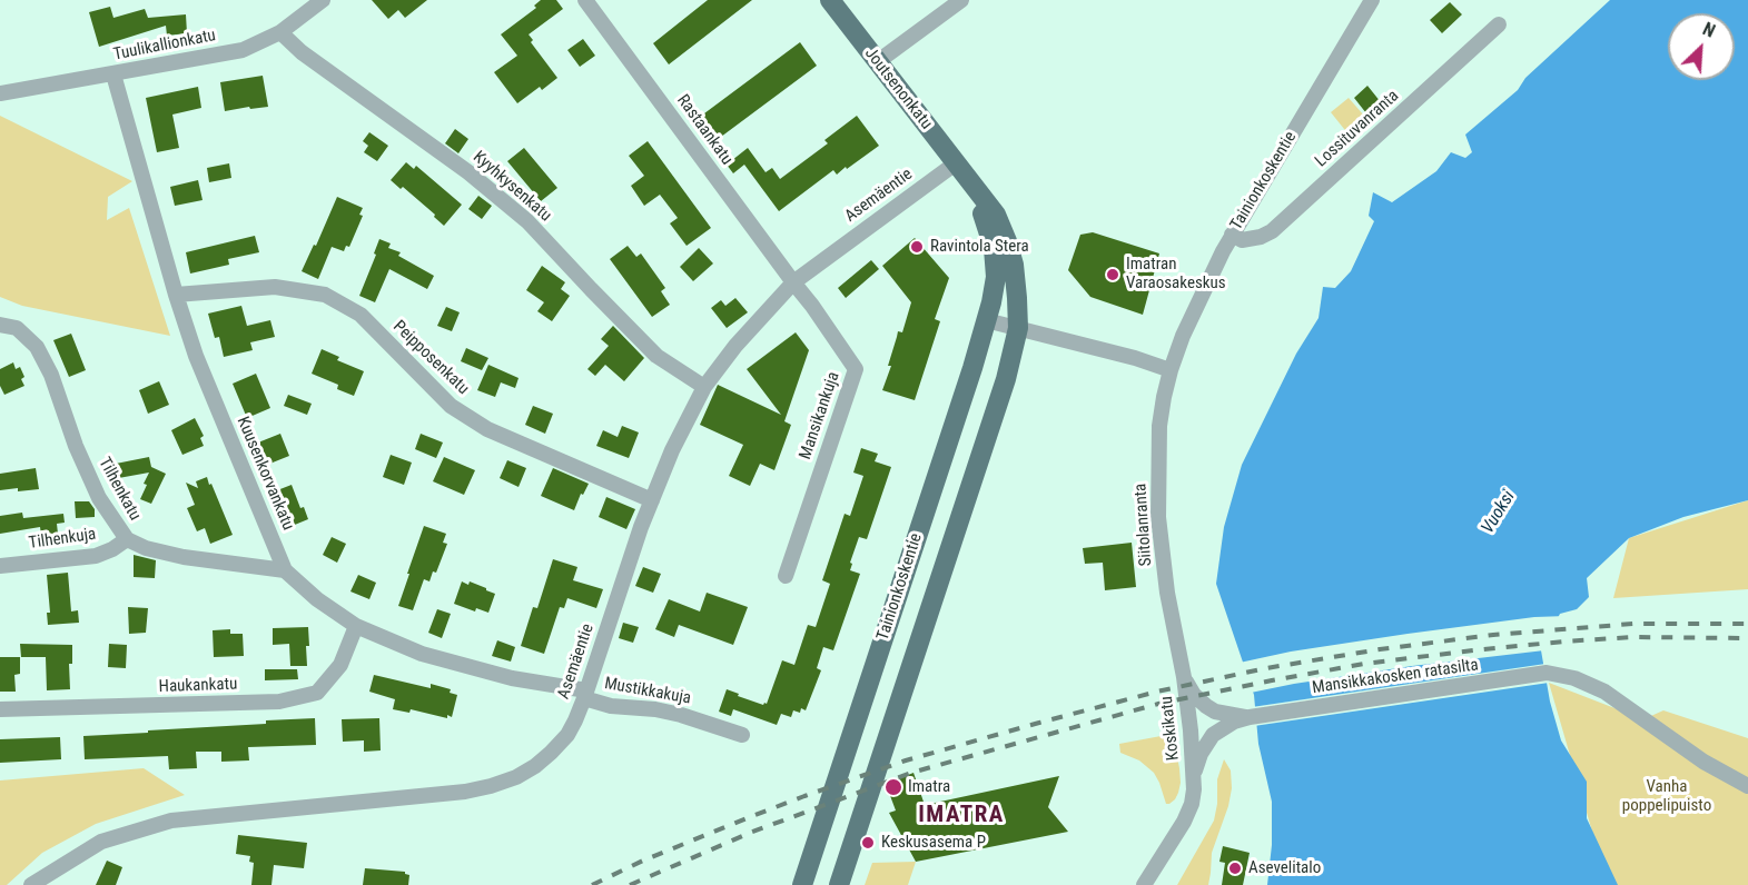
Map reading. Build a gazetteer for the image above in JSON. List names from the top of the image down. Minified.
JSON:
{"streets":{"main road":["Joutsenonkatu","Tainionkoskentie"],"street":["Tuulikallionkatu","Lossituvanranta","Rastaankatu","Kyyhkysenkatu","Asemäentie","Peipposenkatu","Mansikankuja","Kuusenkorvankatu","Tilhenkatu","Siitolanranta","Tilhenkuja","Mansikkakosken ratasilta","Haukankatu","Mustikkakuja","Koskikatu"]},"crossings":[["Tuulikallionkatu","Kyyhkysenkatu"],["Tuulikallionkatu","Kuusenkorvankatu"],["Joutsenonkatu","Tainionkoskentie"],["Joutsenonkatu","Asemäentie"],["Lossituvanranta","Tainionkoskentie"],["Rastaankatu","Asemäentie"],["Rastaankatu","Mansikankuja"],["Tainionkoskentie","Siitolanranta"],["Kyyhkysenkatu","Asemäentie"],["Asemäentie","Peipposenkatu"],["Asemäentie","Mansikankuja"],["Asemäentie","Kuusenkorvankatu"],["Asemäentie","Mustikkakuja"],["Peipposenkatu","Kuusenkorvankatu"],["Kuusenkorvankatu","Tilhenkatu"],["Kuusenkorvankatu","Haukankatu"],["Kuusenkorvankatu","Mustikkakuja"],["Tilhenkatu","Tilhenkuja"],["Siitolanranta","Koskikatu"],["Mansikkakosken ratasilta","Koskikatu"]],"districts":["IMATRA"],"water":["Vuoksi"],"parks":["Vanha poppelipuisto"],"places":["Ravintola Stera","Imatran Varaosakeskus","Imatra","Keskusasema P","Asevelitalo"],"north":"top right"}
